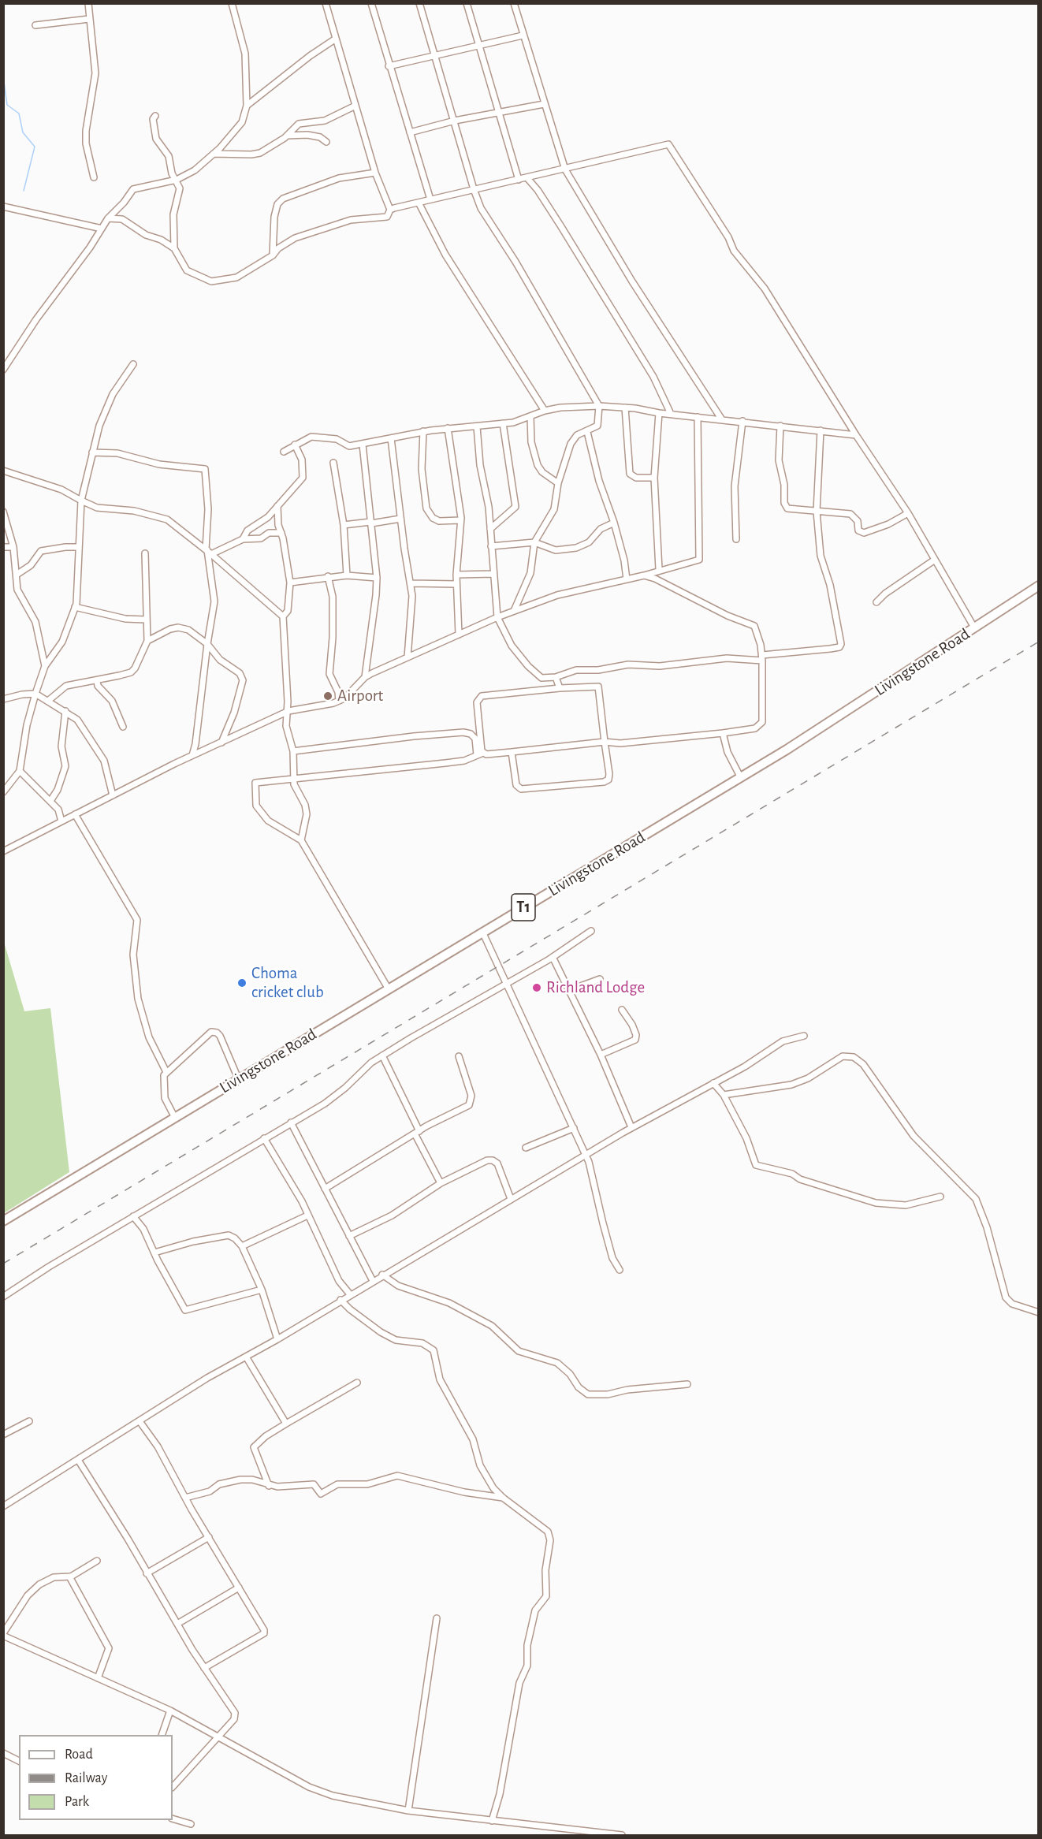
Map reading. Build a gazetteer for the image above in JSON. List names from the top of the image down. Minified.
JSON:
{"streets":{"highway":["Livingstone Road","T1"]},"places":["Airport","Choma cricket club","Richland Lodge"],"legend":["Road","Railway","Park"]}
